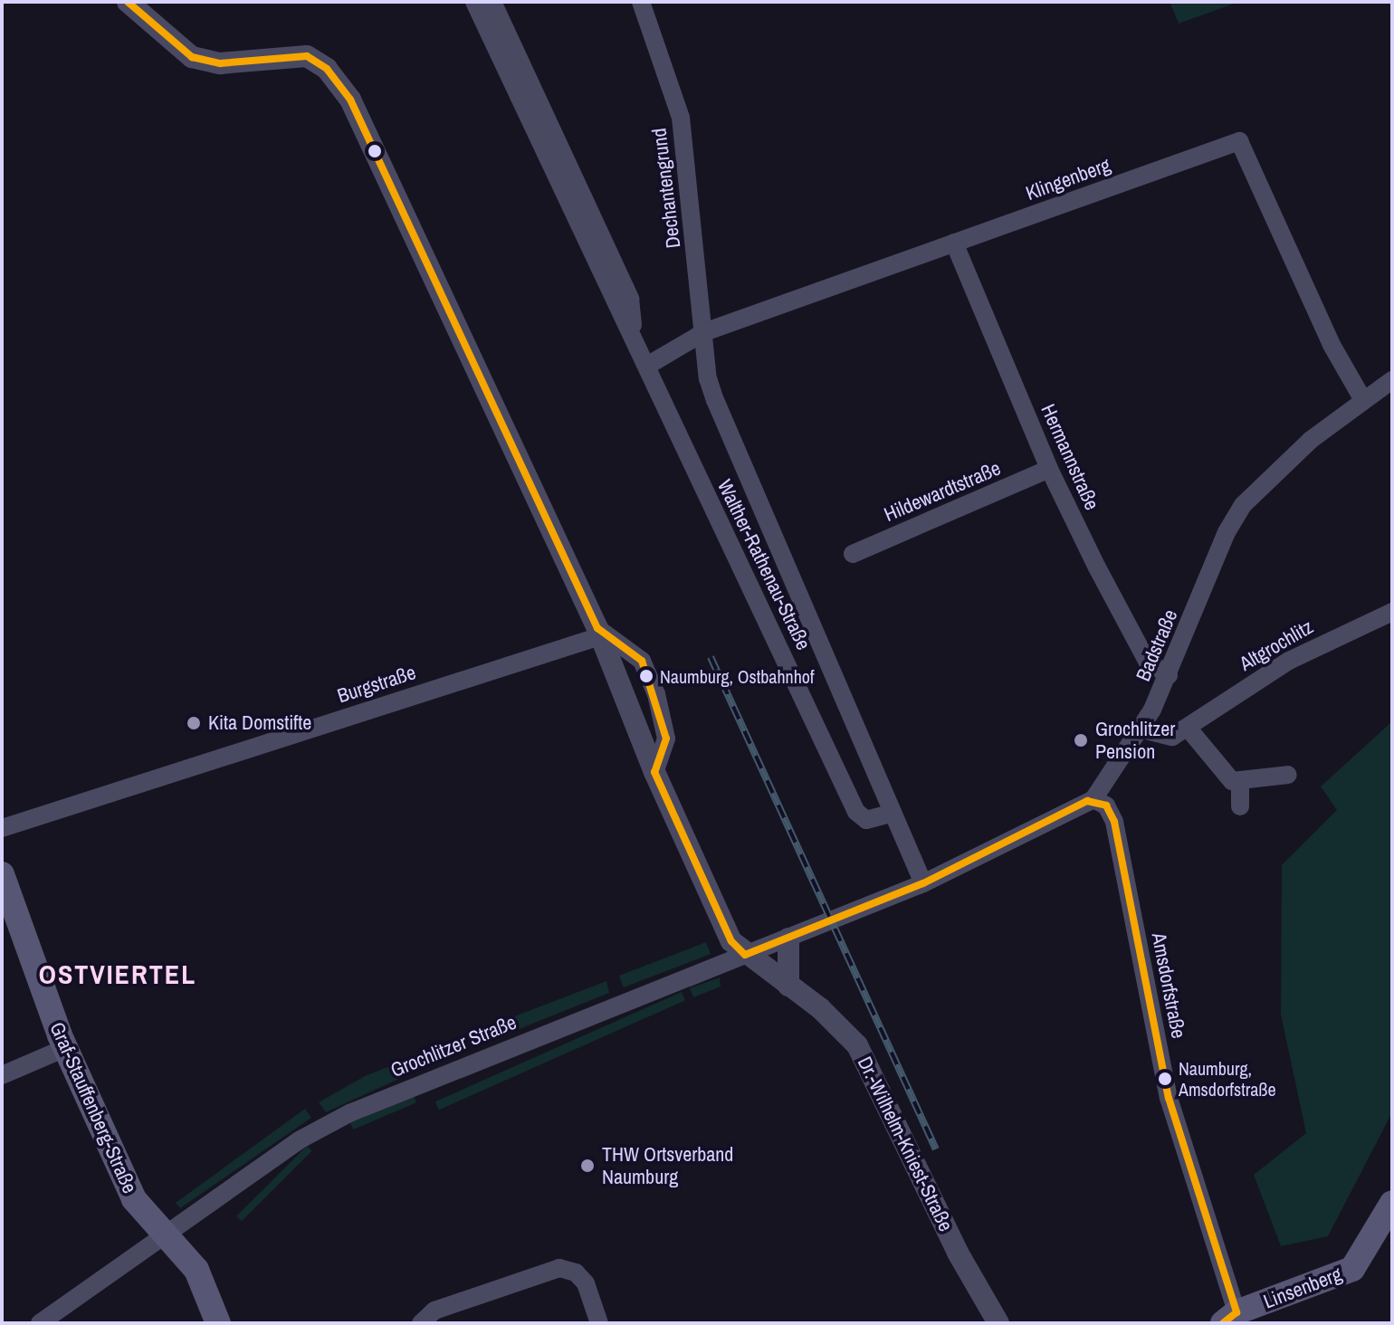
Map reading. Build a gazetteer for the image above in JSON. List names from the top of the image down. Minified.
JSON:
{"streets":{"main road":["Graf-Stauffenberg-Straße","Linsenberg"],"street":["Klingenberg","Dechantengrund","Hermannstraße","Hildewardtstraße","Walther-Rathenau-Straße","Badstraße","Altgrochlitz","Burgstraße","Amsdorfstraße","Grochlitzer Straße","Dr.-Wilhelm-Kniest-Straße"]},"crossings":[["Klingenberg","Dechantengrund"],["Klingenberg","Hermannstraße"],["Klingenberg","Walther-Rathenau-Straße"],["Klingenberg","Badstraße"],["Dechantengrund","Walther-Rathenau-Straße"],["Dechantengrund","Badstraße"],["Dechantengrund","Grochlitzer Straße"],["Hermannstraße","Hildewardtstraße"],["Hermannstraße","Badstraße"],["Badstraße","Altgrochlitz"],["Badstraße","Amsdorfstraße"],["Badstraße","Grochlitzer Straße"],["Burgstraße","Dr.-Wilhelm-Kniest-Straße"],["Amsdorfstraße","Linsenberg"],["Grochlitzer Straße","Graf-Stauffenberg-Straße"],["Grochlitzer Straße","Dr.-Wilhelm-Kniest-Straße"]],"districts":["OSTVIERTEL"],"places":["Naumburg, Ostbahnhof","Kita Domstifte","Grochlitzer Pension","Naumburg, Amsdorfstraße","THW Ortsverband Naumburg"]}
